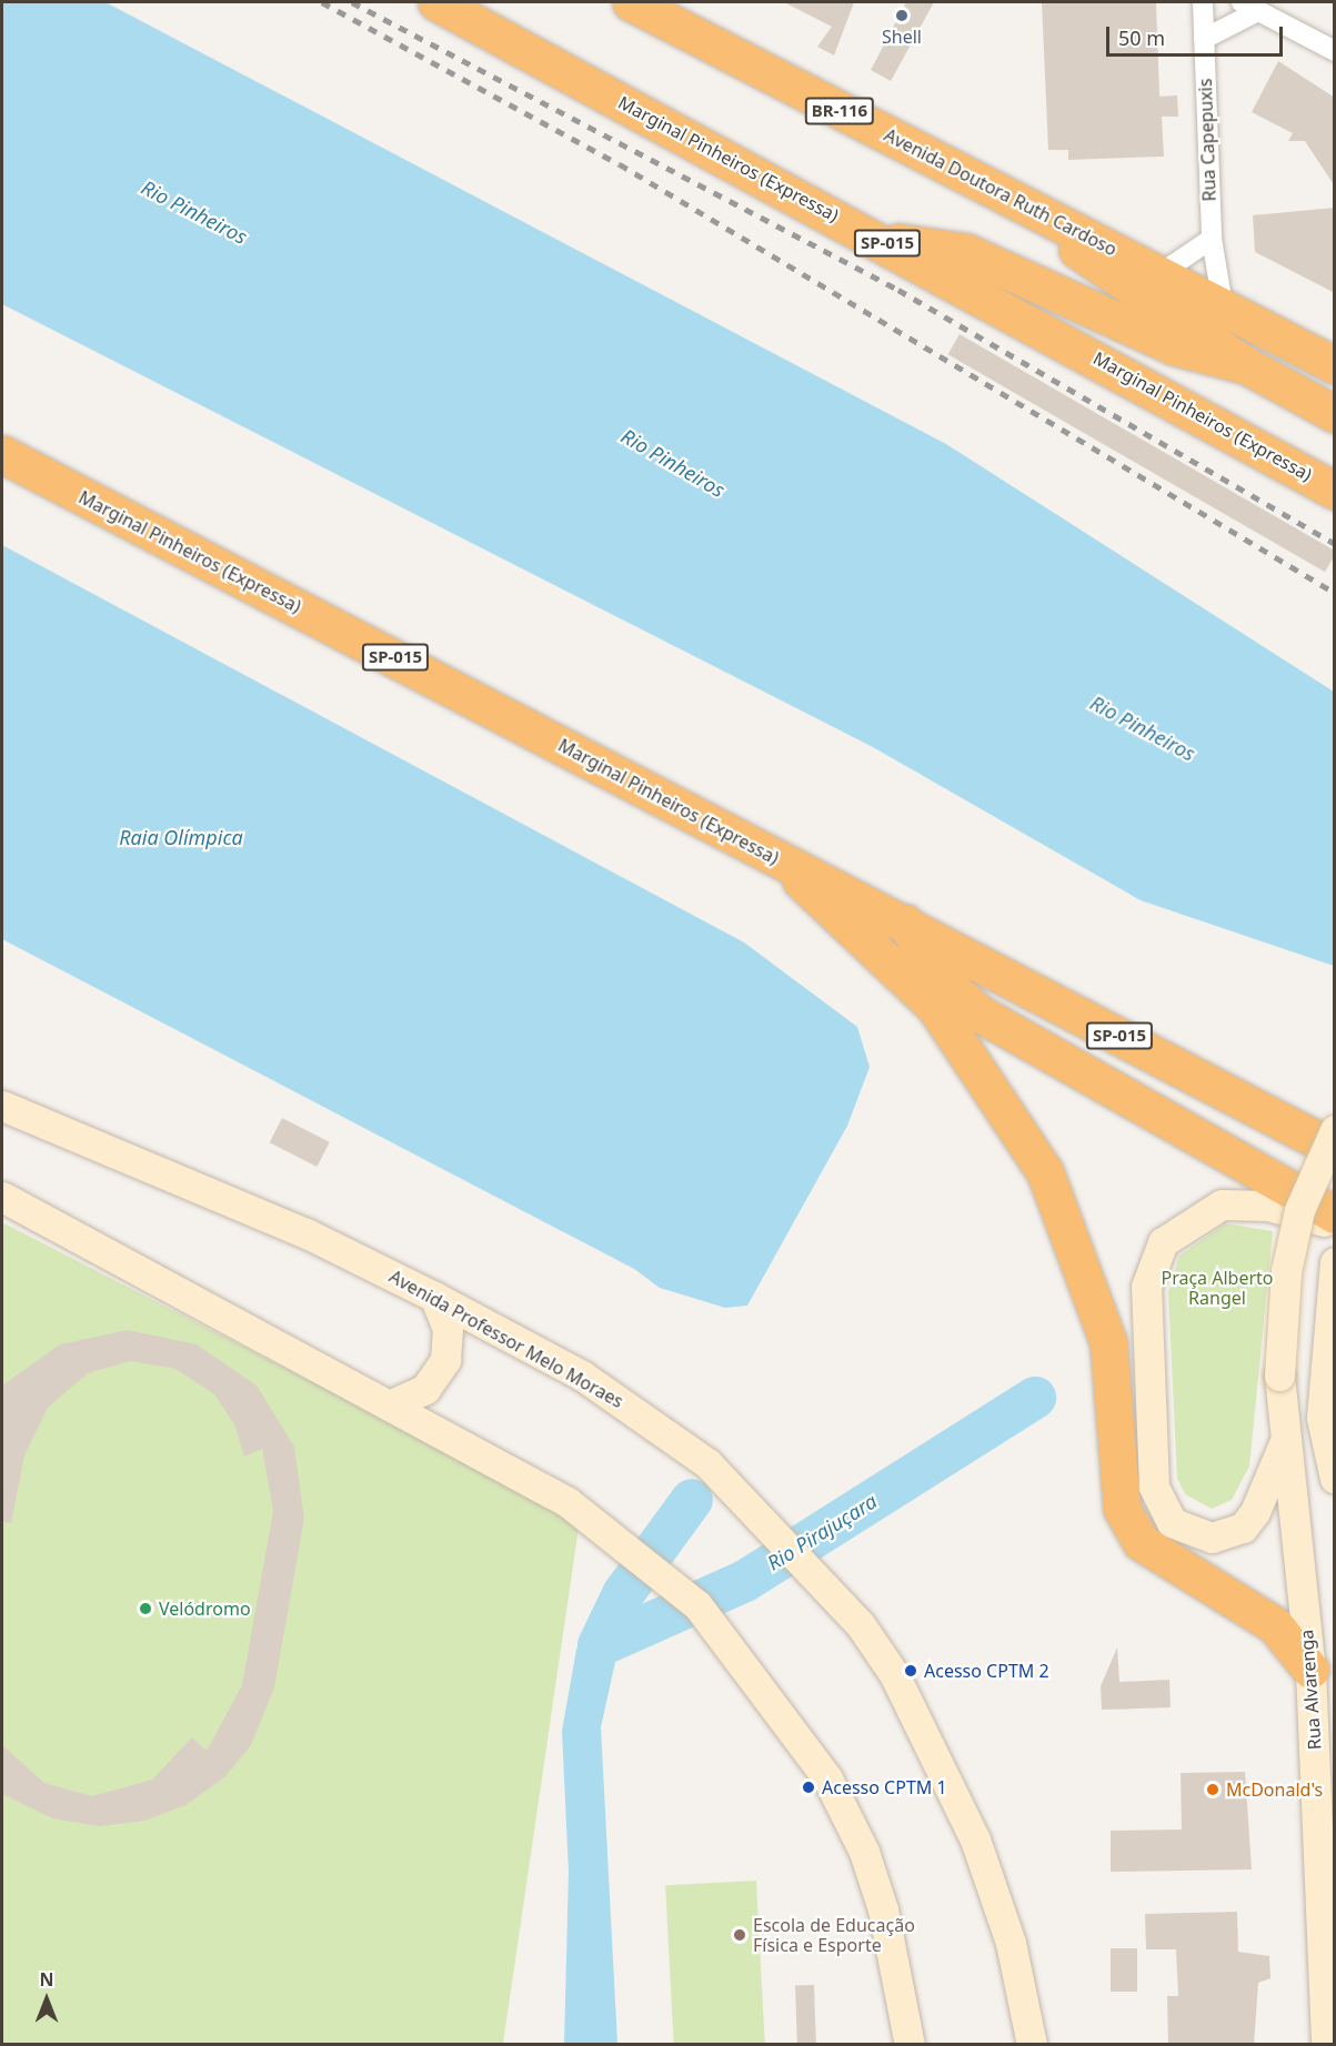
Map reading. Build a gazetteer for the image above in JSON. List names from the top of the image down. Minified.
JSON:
{"streets":{"highway":["BR-116","Marginal Pinheiros (Expressa)","Avenida Doutora Ruth Cardoso","SP-015"],"street":["Rua Capepuxis","Avenida Professor Melo Moraes","Rua Alvarenga"]},"crossings":[["Rua Capepuxis","Avenida Doutora Ruth Cardoso"]],"water":["Rio Pinheiros","Raia Olímpica","Rio Pirajuçara"],"parks":["Praça Alberto Rangel"],"places":["Shell","Velódromo","Acesso CPTM 2","Acesso CPTM 1","McDonald's","Escola de Educação Física e Esporte"],"scale_bar":"50 m","north":"top"}
